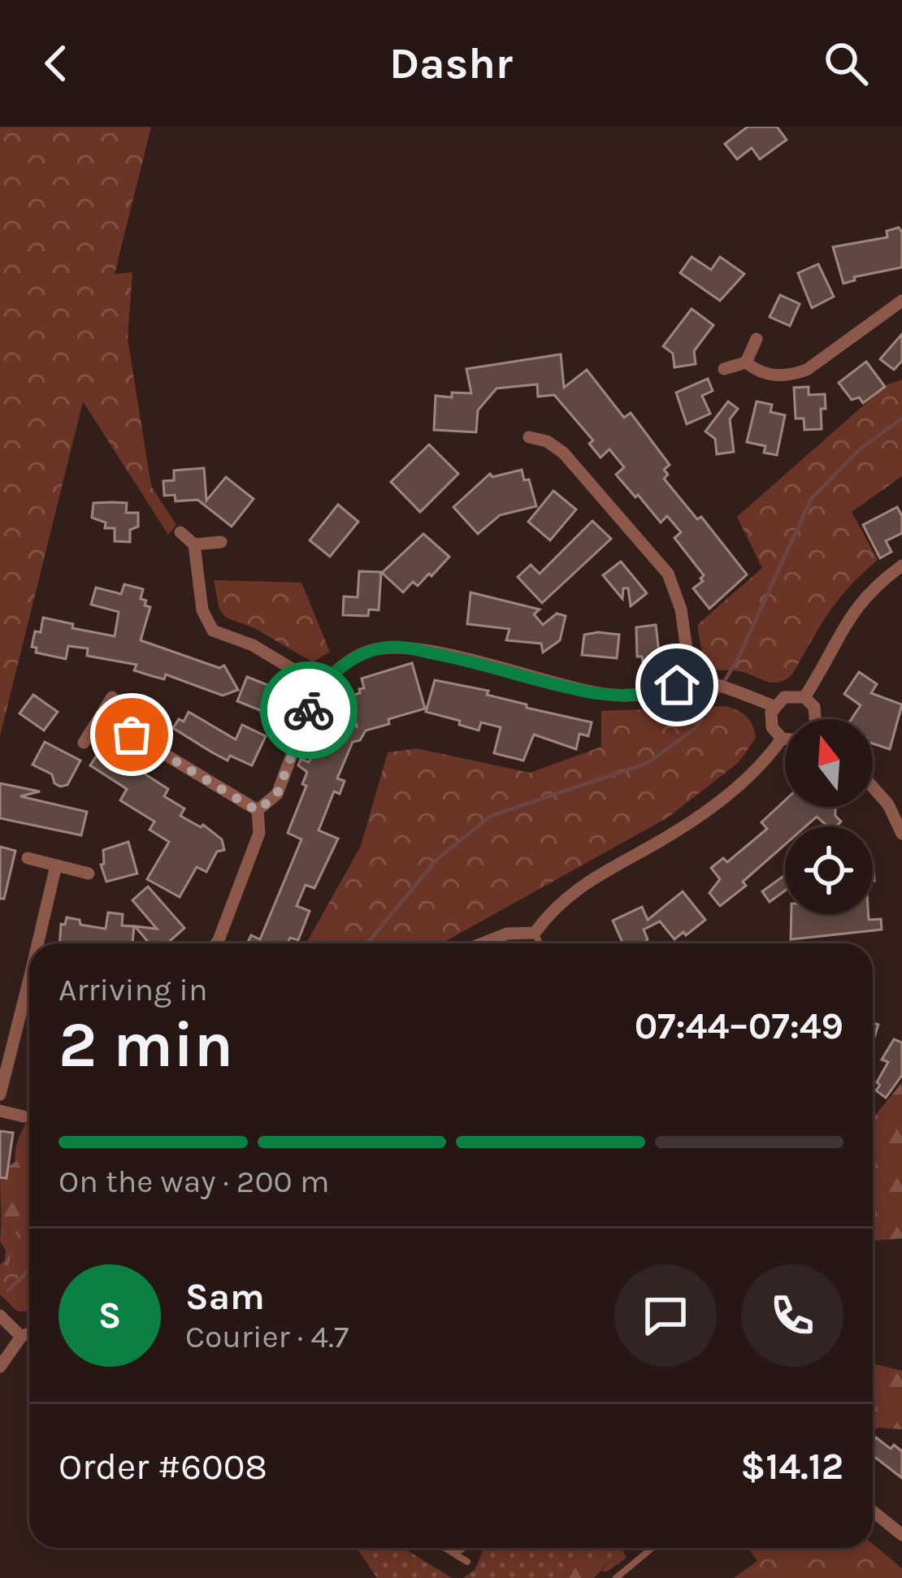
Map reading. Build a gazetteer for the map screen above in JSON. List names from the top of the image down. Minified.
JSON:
{"north":"top","page":{"header":"Dashr","heading":["2 min","Arriving in","07:44–07:49"],"panel":["Sam","Courier · 4.7","Order #6008","$14.12"],"bar":"On the way · 200 m","round":"S"}}
